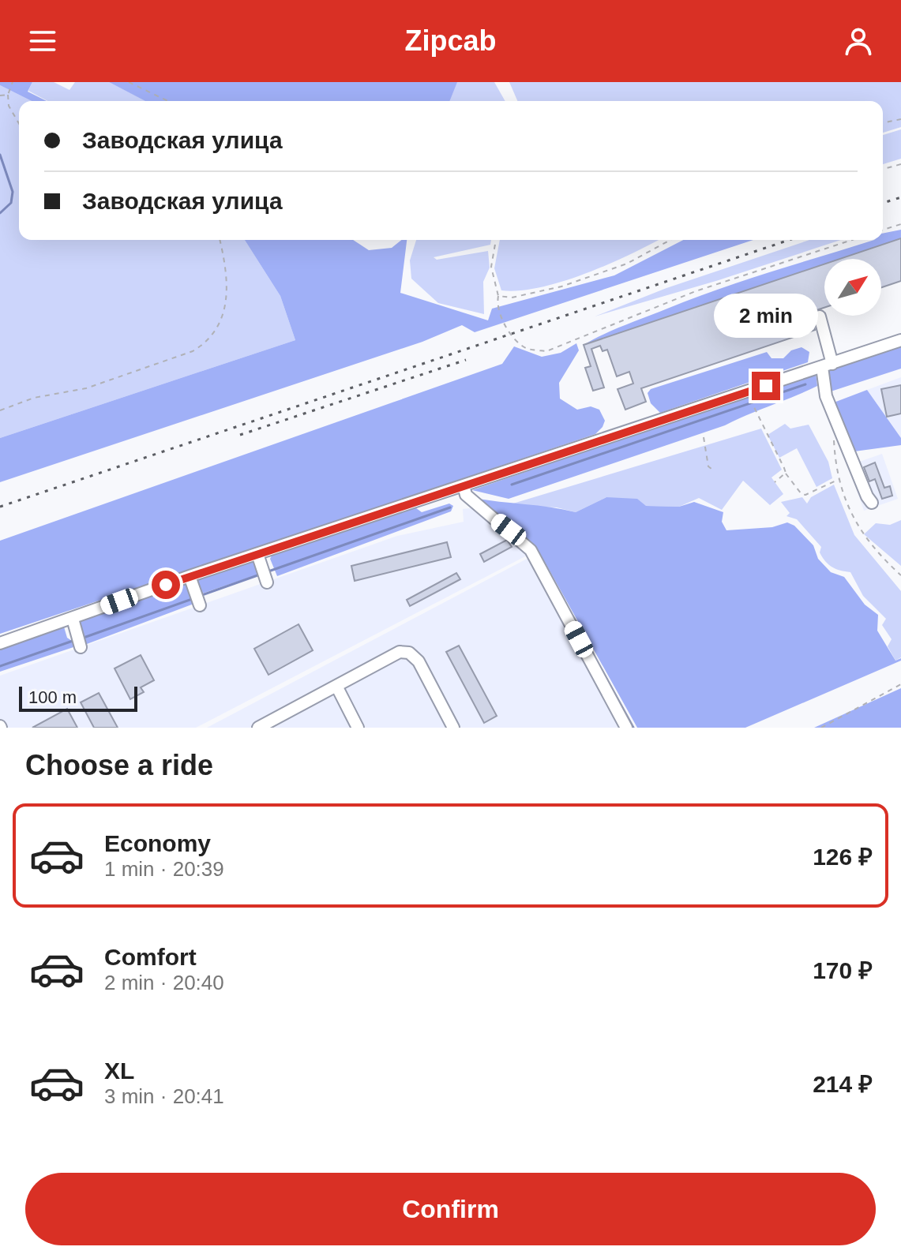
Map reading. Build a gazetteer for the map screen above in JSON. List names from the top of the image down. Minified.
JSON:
{"scale_bar":"100 m","north":"top right","page":{"header":"Zipcab","banner":["Заводская улица","Заводская улица"],"bubble":"2 min","scale":"100 m","heading":"Choose a ride","list":[{"name":"Economy","note":"1 min · 20:39","value":"126 ₽"},{"name":"Comfort","note":"2 min · 20:40","value":"170 ₽"},{"name":"XL","note":"3 min · 20:41","value":"214 ₽"}],"buttons":"Confirm"}}
